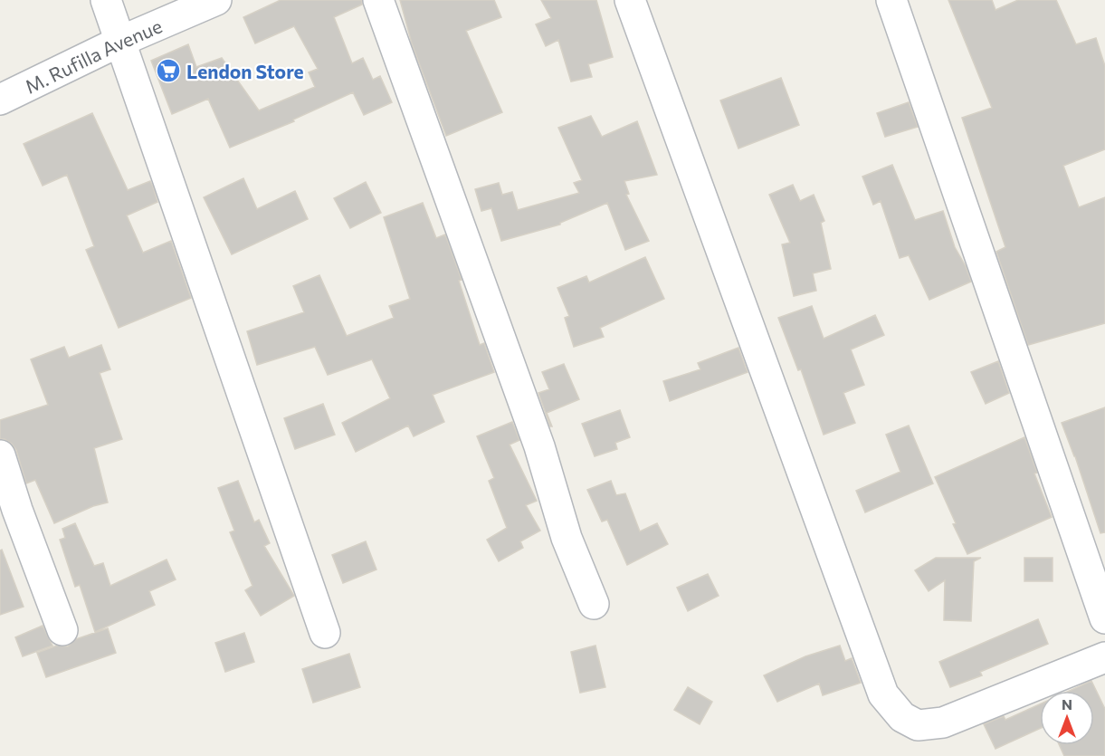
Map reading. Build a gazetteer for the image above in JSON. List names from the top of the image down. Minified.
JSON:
{"streets":{"street":["M. Rufilla Avenue"]},"places":{"supermarket":["Lendon Store"]},"north":"top"}
